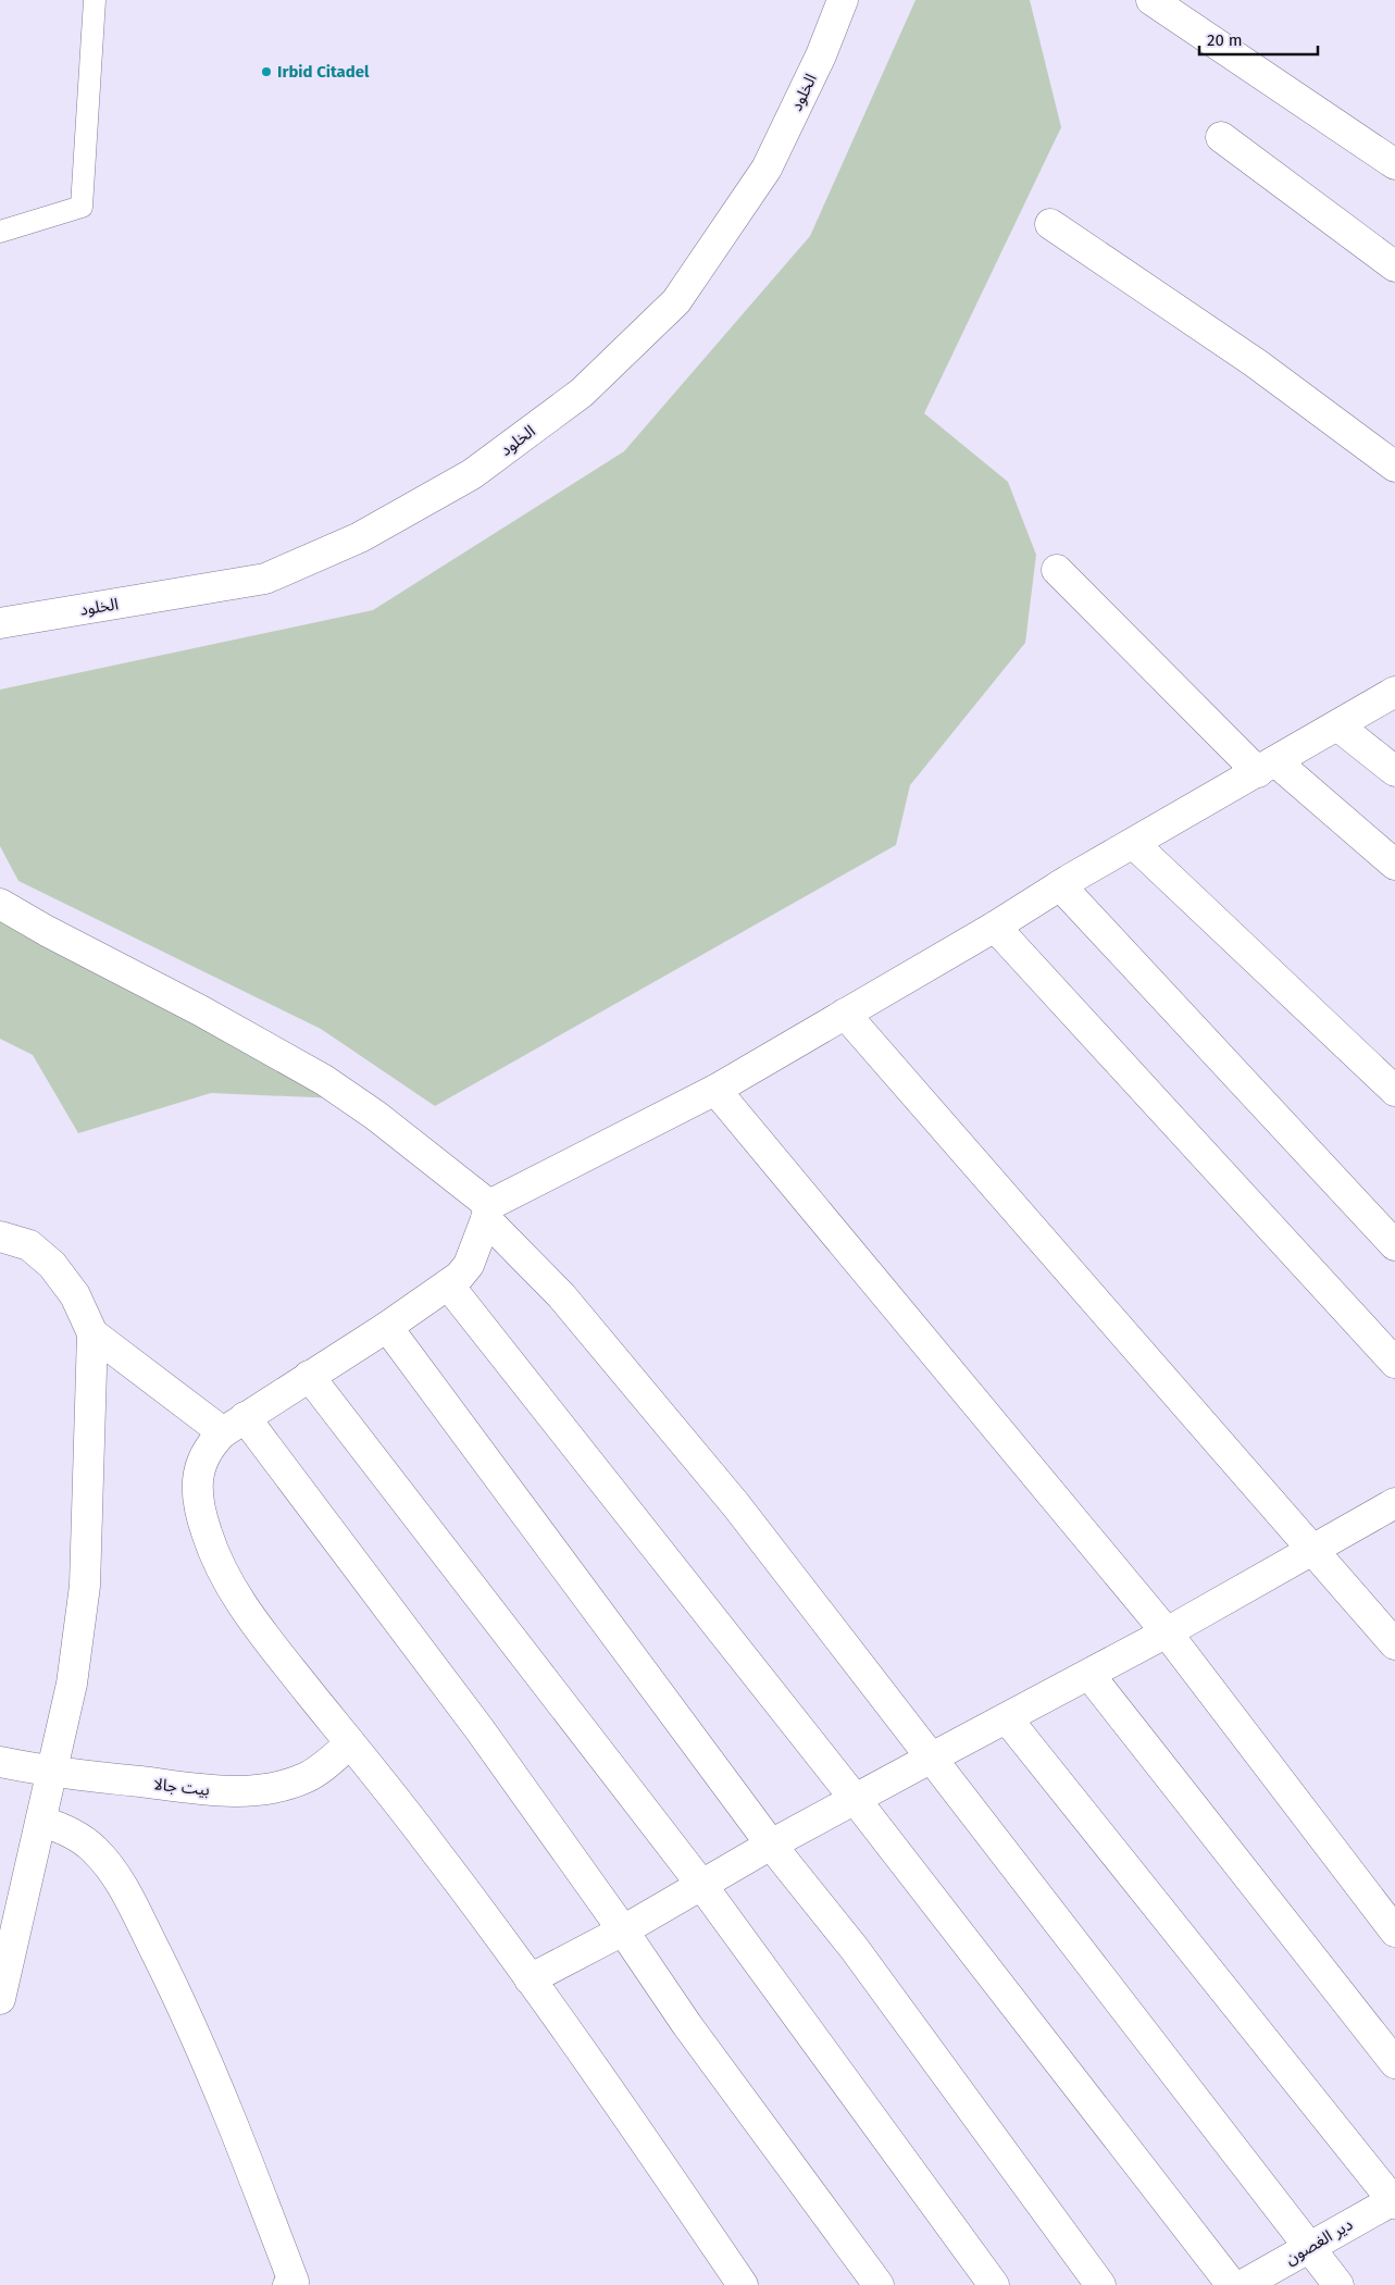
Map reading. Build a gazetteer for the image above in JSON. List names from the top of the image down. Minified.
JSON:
{"streets":{"street":["الخلود","بيت جالا","دير الغصون"]},"places":["Irbid Citadel"],"scale_bar":"20 m"}
